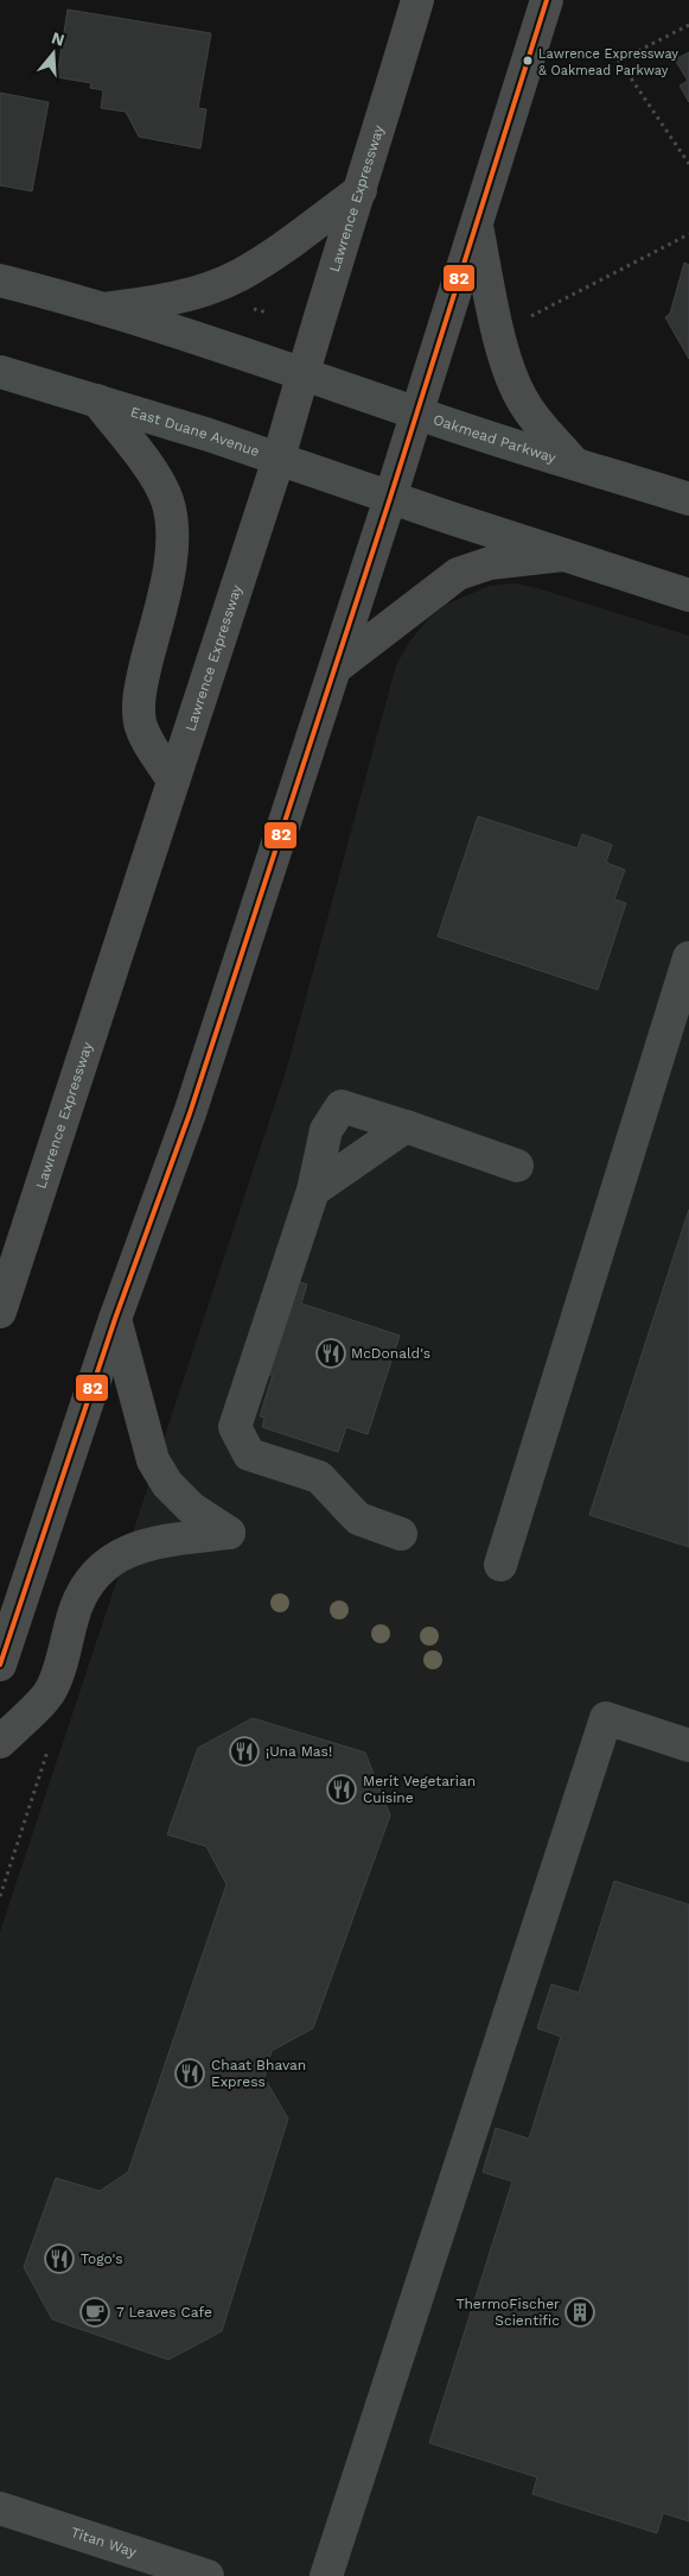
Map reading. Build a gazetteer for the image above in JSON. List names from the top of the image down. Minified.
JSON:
{"streets":{"highway":["Lawrence Expressway"],"main road":["East Duane Avenue","Oakmead Parkway"],"street":["Titan Way"]},"crossings":[["Lawrence Expressway","East Duane Avenue"],["Lawrence Expressway","Oakmead Parkway"]],"places":{"other":["Lawrence Expressway & Oakmead Parkway"],"restaurant":["McDonald's","¡Una Mas!","Merit Vegetarian Cuisine","Chaat Bhavan Express","Togo's"],"cafe":["7 Leaves Cafe"],"building":["ThermoFischer Scientific"]},"lines":["transit line 82"],"north":"top"}
